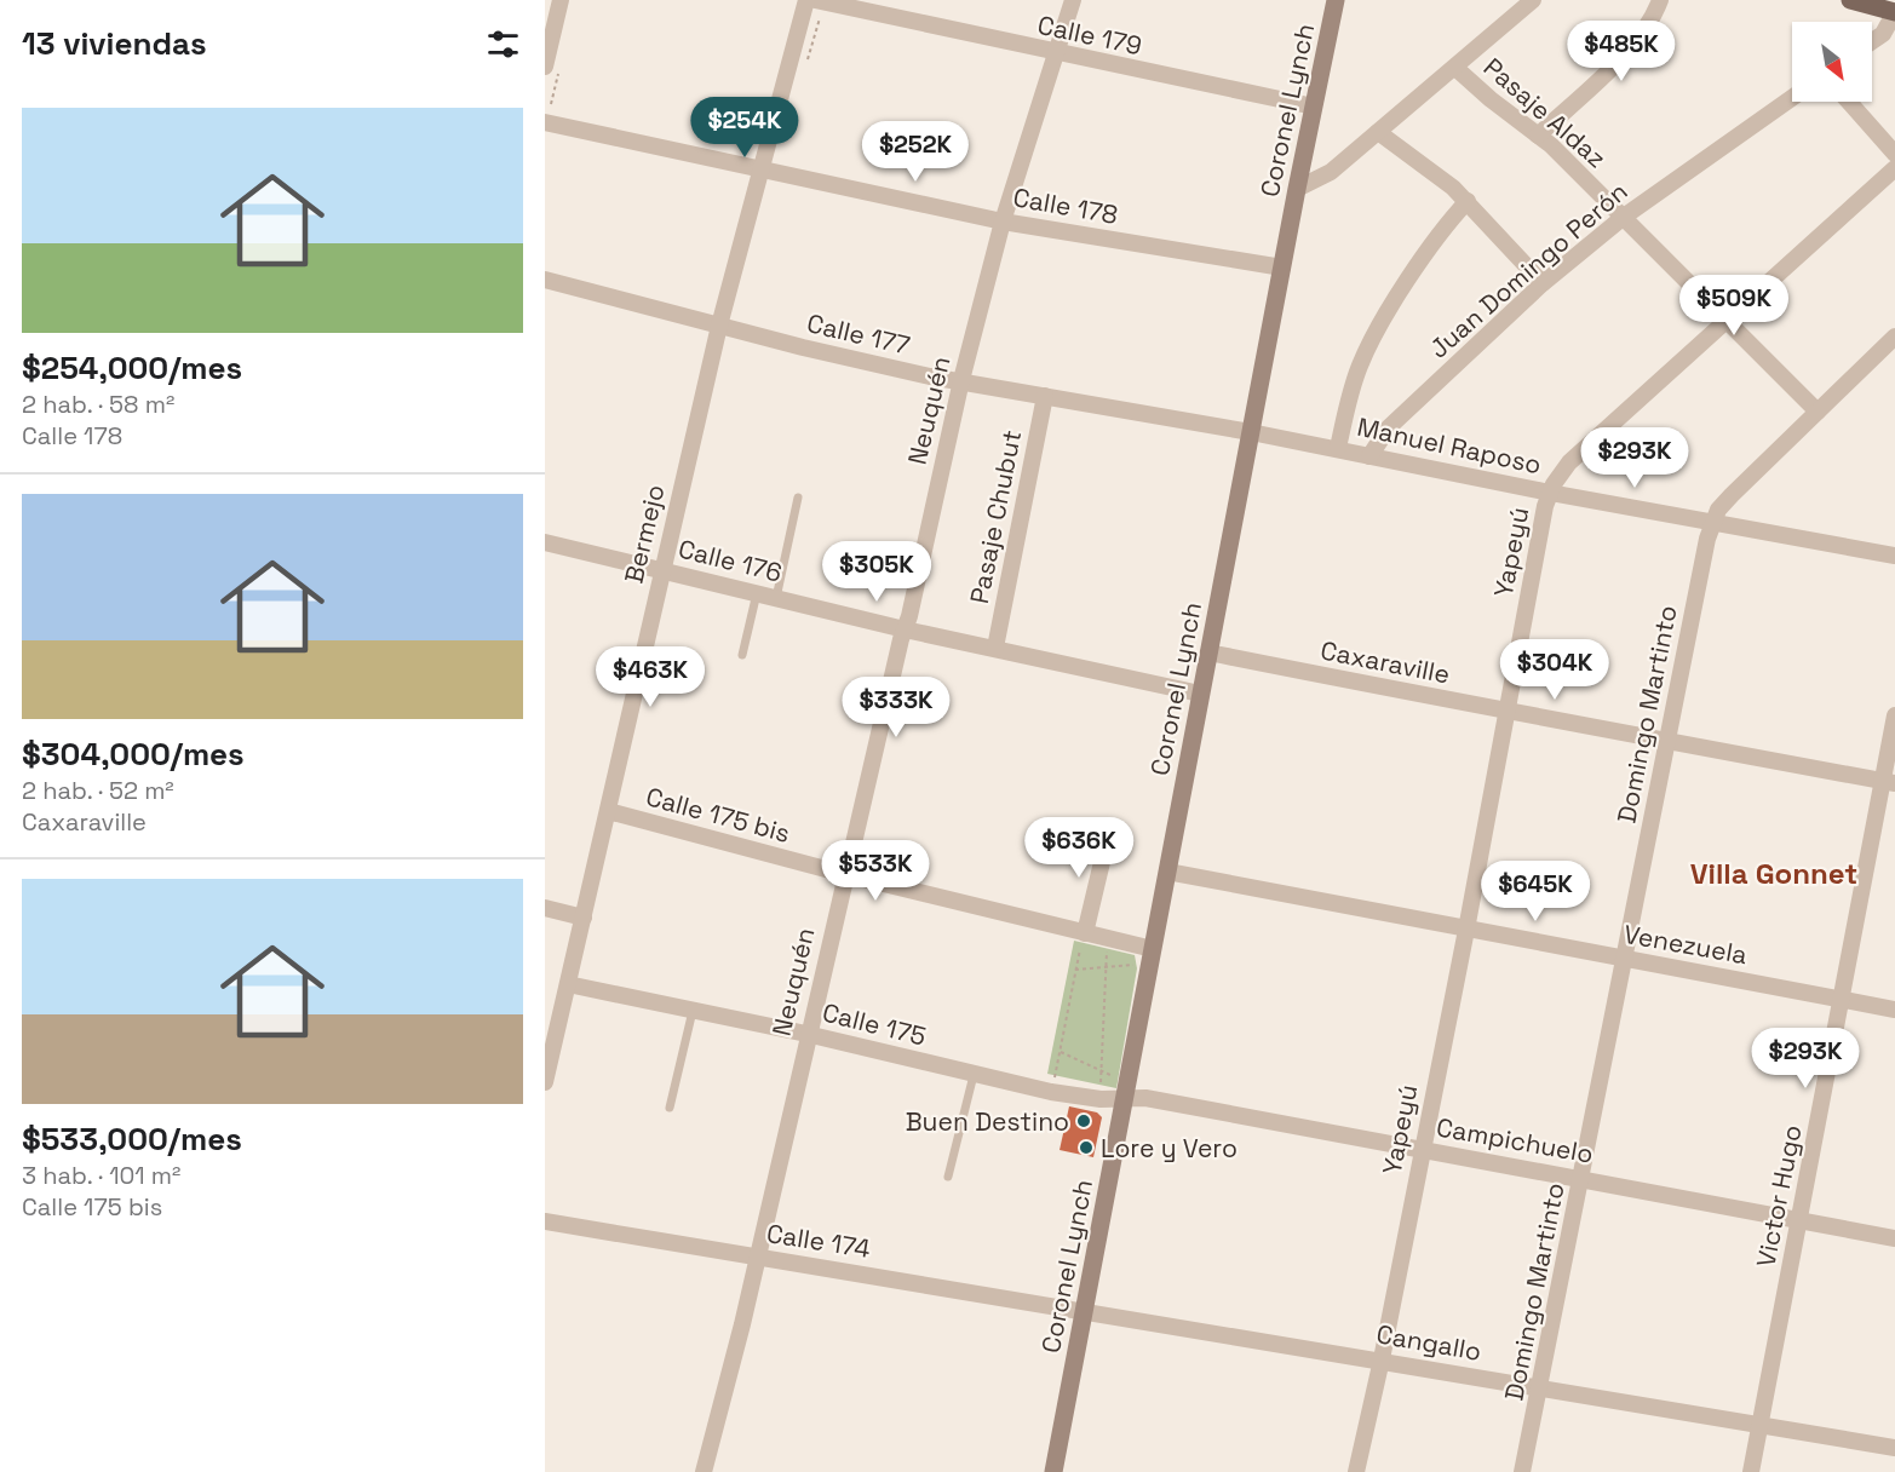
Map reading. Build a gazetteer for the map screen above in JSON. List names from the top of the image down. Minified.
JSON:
{"streets":{"main road":["Coronel Lynch"],"street":["Calle 179","Pasaje Aldaz","Calle 178","Juan Domingo Perón","Calle 177","Neuquén","Manuel Raposo","Pasaje Chubut","Bermejo","Yapeyú","Calle 176","Caxaraville","Domingo Martinto","Calle 175 bis","Venezuela","Calle 175","Campichuelo","Victor Hugo","Calle 174","Cangallo"]},"crossings":[["Calle 179","Coronel Lynch"],["Calle 179","Neuquén"],["Coronel Lynch","Calle 178"],["Coronel Lynch","Calle 177"],["Coronel Lynch","Manuel Raposo"],["Coronel Lynch","Calle 176"],["Coronel Lynch","Caxaraville"],["Coronel Lynch","Calle 175 bis"],["Coronel Lynch","Venezuela"],["Coronel Lynch","Calle 175"],["Coronel Lynch","Campichuelo"],["Coronel Lynch","Calle 174"],["Coronel Lynch","Cangallo"],["Pasaje Aldaz","Juan Domingo Perón"],["Pasaje Aldaz","Yapeyú"],["Pasaje Aldaz","Domingo Martinto"],["Calle 178","Neuquén"],["Calle 178","Bermejo"],["Juan Domingo Perón","Manuel Raposo"],["Calle 177","Neuquén"],["Calle 177","Manuel Raposo"],["Calle 177","Pasaje Chubut"],["Calle 177","Bermejo"],["Neuquén","Calle 176"],["Neuquén","Calle 175 bis"],["Neuquén","Calle 175"],["Neuquén","Calle 174"],["Manuel Raposo","Yapeyú"],["Manuel Raposo","Domingo Martinto"],["Pasaje Chubut","Calle 176"],["Bermejo","Calle 176"],["Bermejo","Calle 175 bis"],["Bermejo","Calle 175"],["Yapeyú","Caxaraville"],["Yapeyú","Venezuela"],["Yapeyú","Campichuelo"],["Yapeyú","Cangallo"],["Caxaraville","Domingo Martinto"],["Caxaraville","Victor Hugo"],["Domingo Martinto","Venezuela"],["Domingo Martinto","Campichuelo"],["Domingo Martinto","Cangallo"],["Venezuela","Victor Hugo"],["Calle 175","Campichuelo"],["Campichuelo","Victor Hugo"],["Victor Hugo","Cangallo"],["Calle 174","Cangallo"]],"districts":["Villa Gonnet"],"places":["Buen Destino","Lore y Vero"],"north":"bottom right","page":{"heading":"13 viviendas","price":["$485K","$254K","$252K","$509K","$293K","$305K","$304K","$463K","$333K","$636K","$533K","$645K","$293K"],"list":[{"name":"$254,000/mes","note":"2 hab. · 58 m² · Calle 178"},{"name":"$304,000/mes","note":"2 hab. · 52 m² · Caxaraville"},{"name":"$533,000/mes","note":"3 hab. · 101 m² · Calle 175 bis"}]}}
